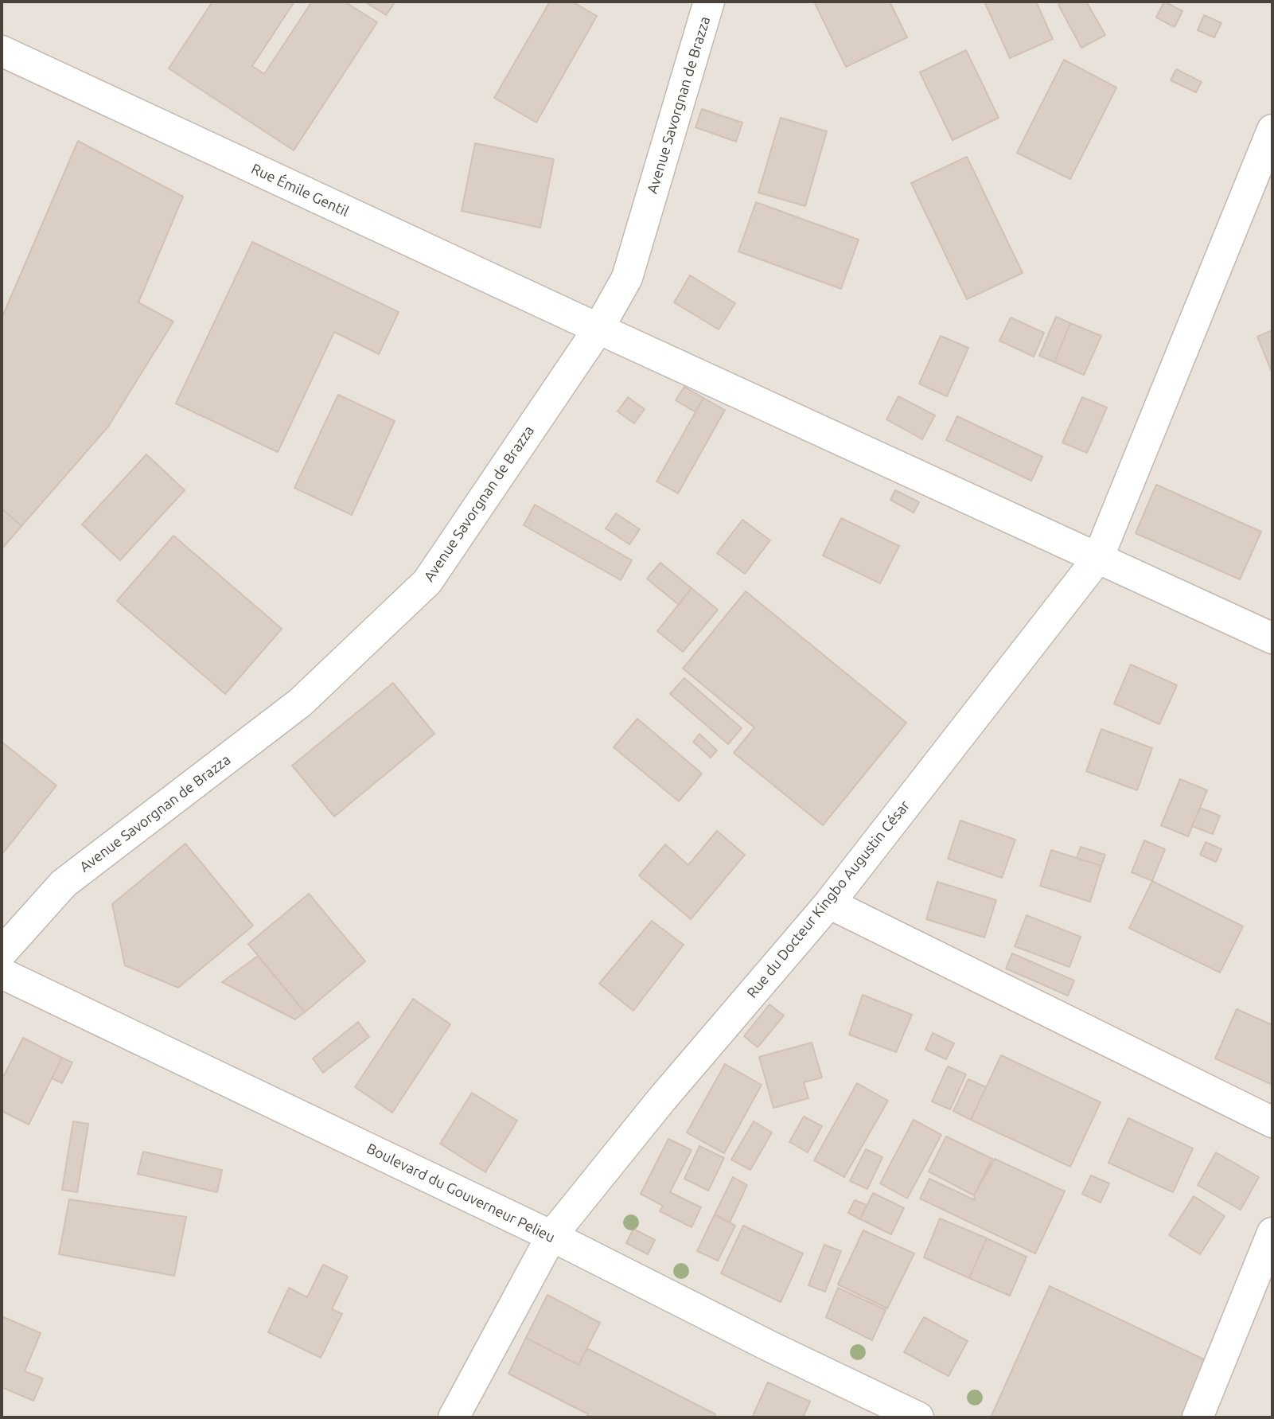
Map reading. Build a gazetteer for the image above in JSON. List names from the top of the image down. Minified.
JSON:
{"streets":{"street":["Avenue Savorgnan de Brazza","Rue Émile Gentil","Rue du Docteur Kingbo Augustin César","Boulevard du Gouverneur Pelieu"]},"crossings":[["Avenue Savorgnan de Brazza","Rue Émile Gentil"],["Rue Émile Gentil","Rue du Docteur Kingbo Augustin César"],["Rue du Docteur Kingbo Augustin César","Boulevard du Gouverneur Pelieu"]]}
